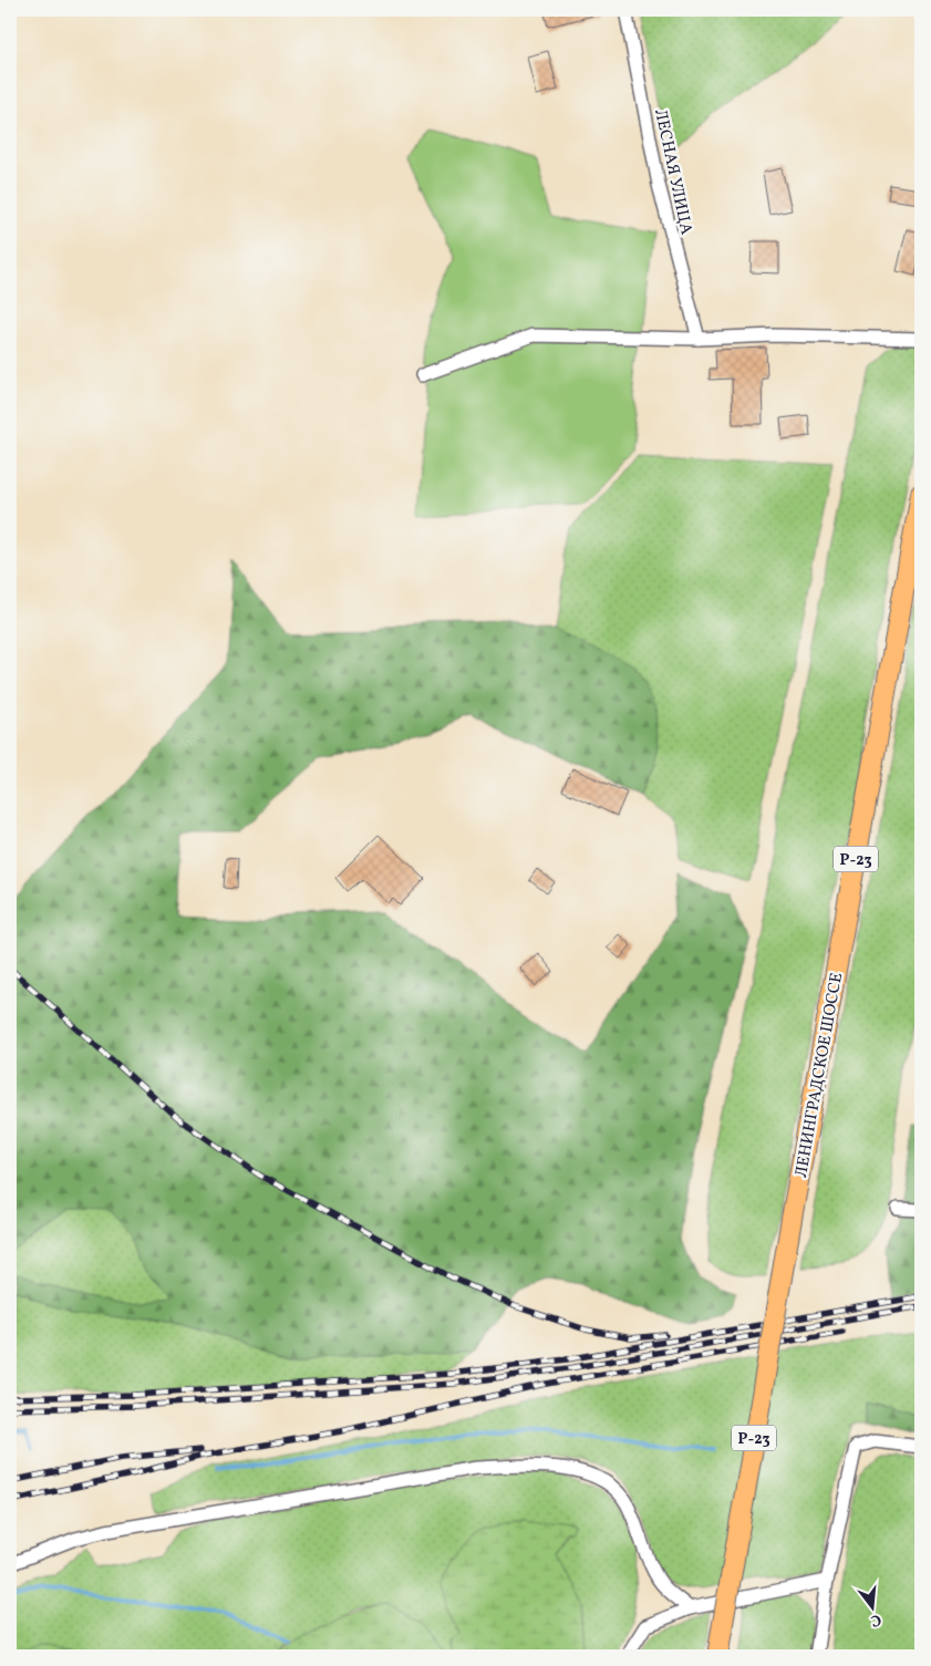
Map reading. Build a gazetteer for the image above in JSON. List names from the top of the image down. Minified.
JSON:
{"streets":{"highway":["Р-23","ЛЕНИНГРАДСКОЕ ШОССЕ"],"street":["ЛЕСНАЯ УЛИЦА"]},"north":"bottom"}
